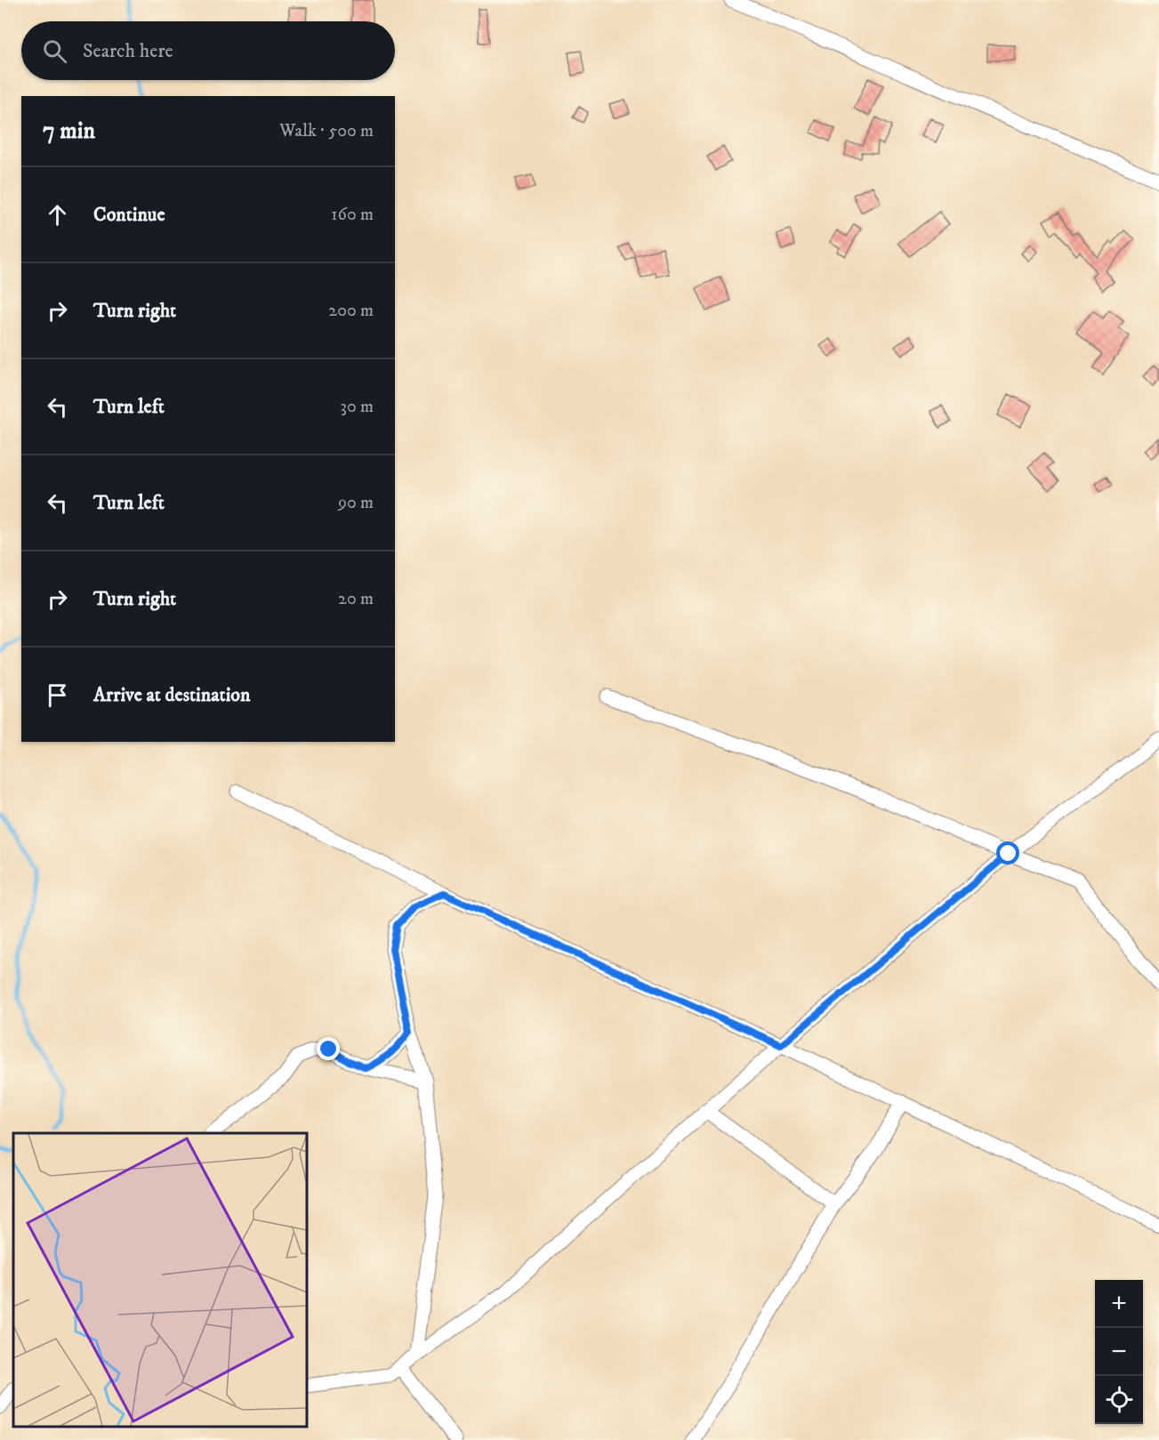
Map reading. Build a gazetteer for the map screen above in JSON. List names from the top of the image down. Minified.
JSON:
{"page":{"search":"Search here","heading":["7 min","Walk · 500 m"],"list":[["Continue","160 m"],["Turn right","200 m"],["Turn left","30 m"],["Turn left","90 m"],["Turn right","20 m"],"Arrive at destination"],"map_buttons":["+","−"]}}
